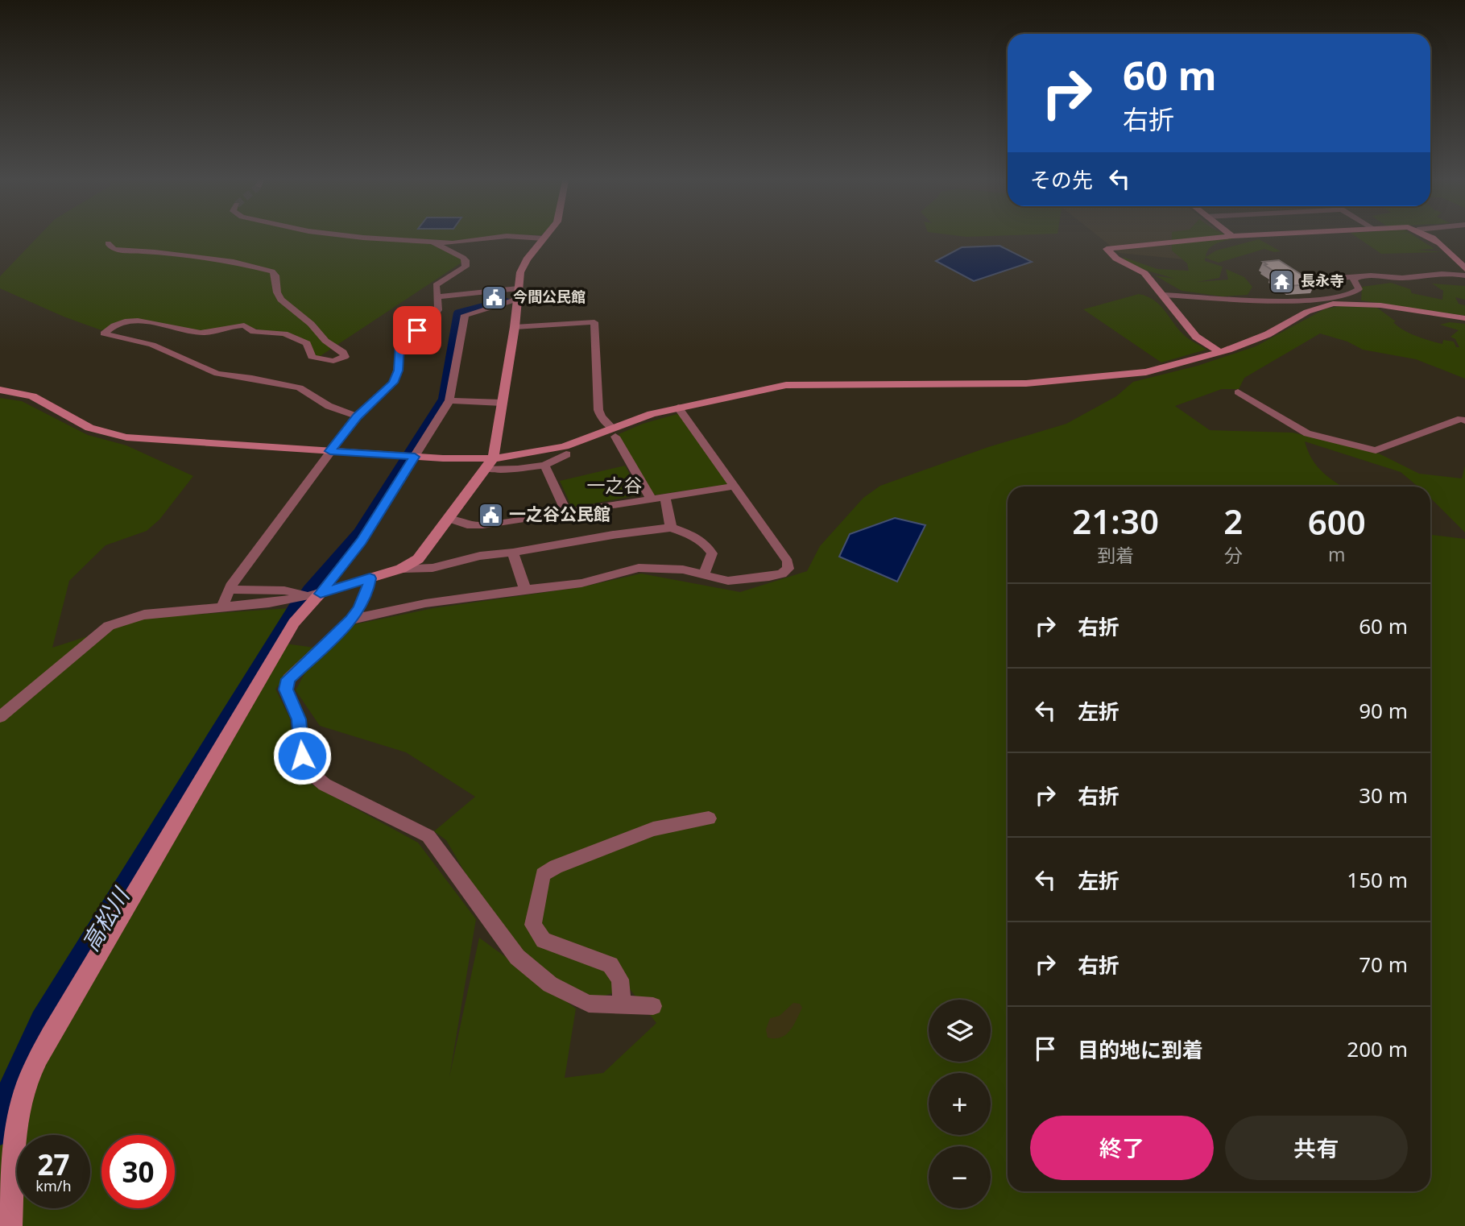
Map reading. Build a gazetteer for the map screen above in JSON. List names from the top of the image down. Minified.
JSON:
{"districts":["一之谷"],"water":["高松川"],"places":{"temple":["長永寺"],"public building":["今間公民館","一之谷公民館"]},"page":{"turn":["60 m","右折"],"then":"その先","eta":["21:30","到着","2","分","600","m"],"list":[{"name":"右折","value":"60 m"},{"name":"左折","value":"90 m"},{"name":"右折","value":"30 m"},{"name":"左折","value":"150 m"},{"name":"右折","value":"70 m"},{"name":"目的地に到着","value":"200 m"}],"map_buttons":["+","−"],"buttons":["終了","共有"],"speed":"27 km/h","limit":"30"}}
